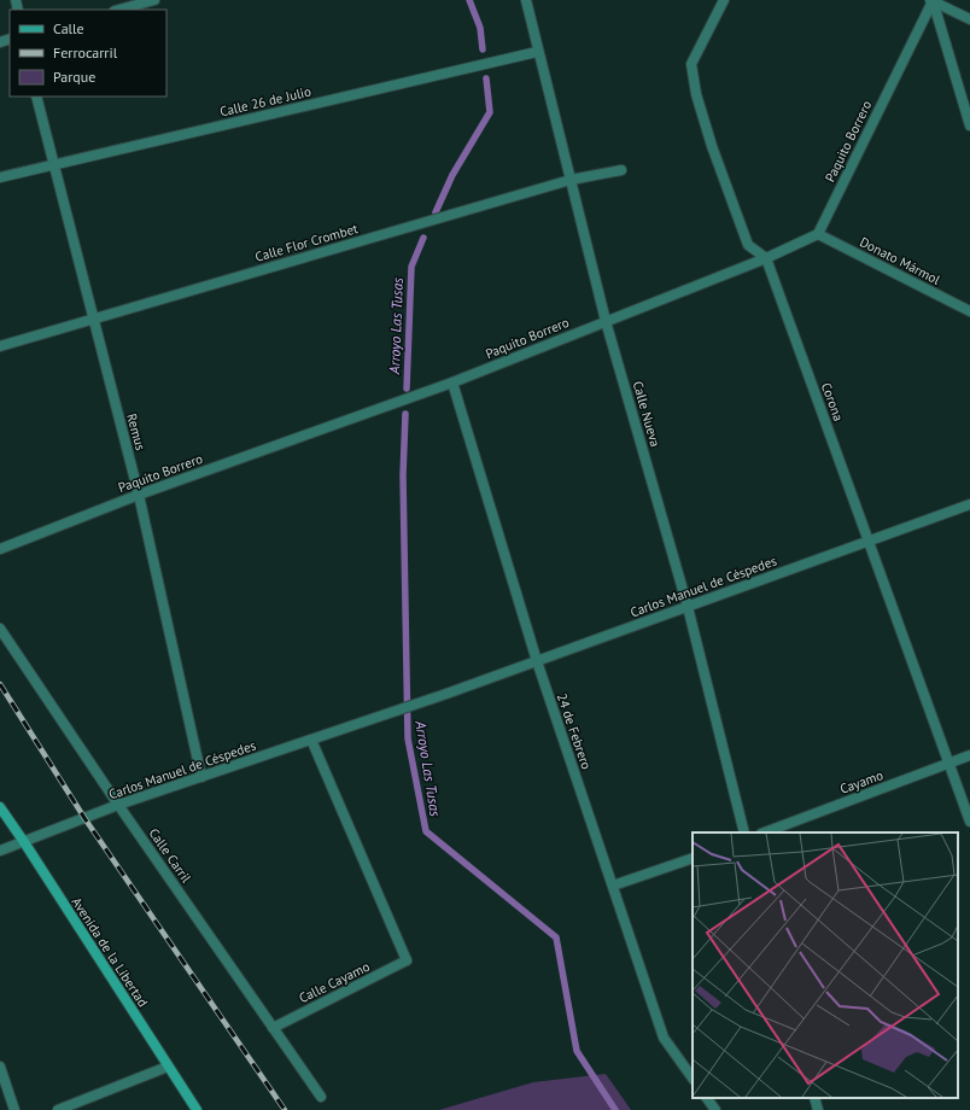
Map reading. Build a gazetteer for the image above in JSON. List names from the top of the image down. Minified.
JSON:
{"streets":{"main road":["Avenida de la Libertad"],"street":["Calle 26 de Julio","Paquito Borrero","Calle Flor Crombet","Donato Mármol","Corona","Calle Nueva","Remus","Carlos Manuel de Céspedes","24 de Febrero","Cayamo","Calle Carril","Calle Cayamo"]},"crossings":[["Calle 26 de Julio","Calle Nueva"],["Calle 26 de Julio","Remus"],["Paquito Borrero","Donato Mármol"],["Paquito Borrero","Corona"],["Paquito Borrero","Calle Nueva"],["Paquito Borrero","Remus"],["Paquito Borrero","24 de Febrero"],["Calle Flor Crombet","Calle Nueva"],["Calle Flor Crombet","Remus"],["Corona","Carlos Manuel de Céspedes"],["Corona","Cayamo"],["Calle Nueva","Carlos Manuel de Céspedes"],["Remus","Carlos Manuel de Céspedes"],["Carlos Manuel de Céspedes","24 de Febrero"],["Carlos Manuel de Céspedes","Calle Carril"],["Carlos Manuel de Céspedes","Avenida de la Libertad"],["Carlos Manuel de Céspedes","Calle Cayamo"],["Calle Carril","Calle Cayamo"]],"water":["Arroyo Las Tusas"],"legend":["Calle","Ferrocarril","Parque"]}
